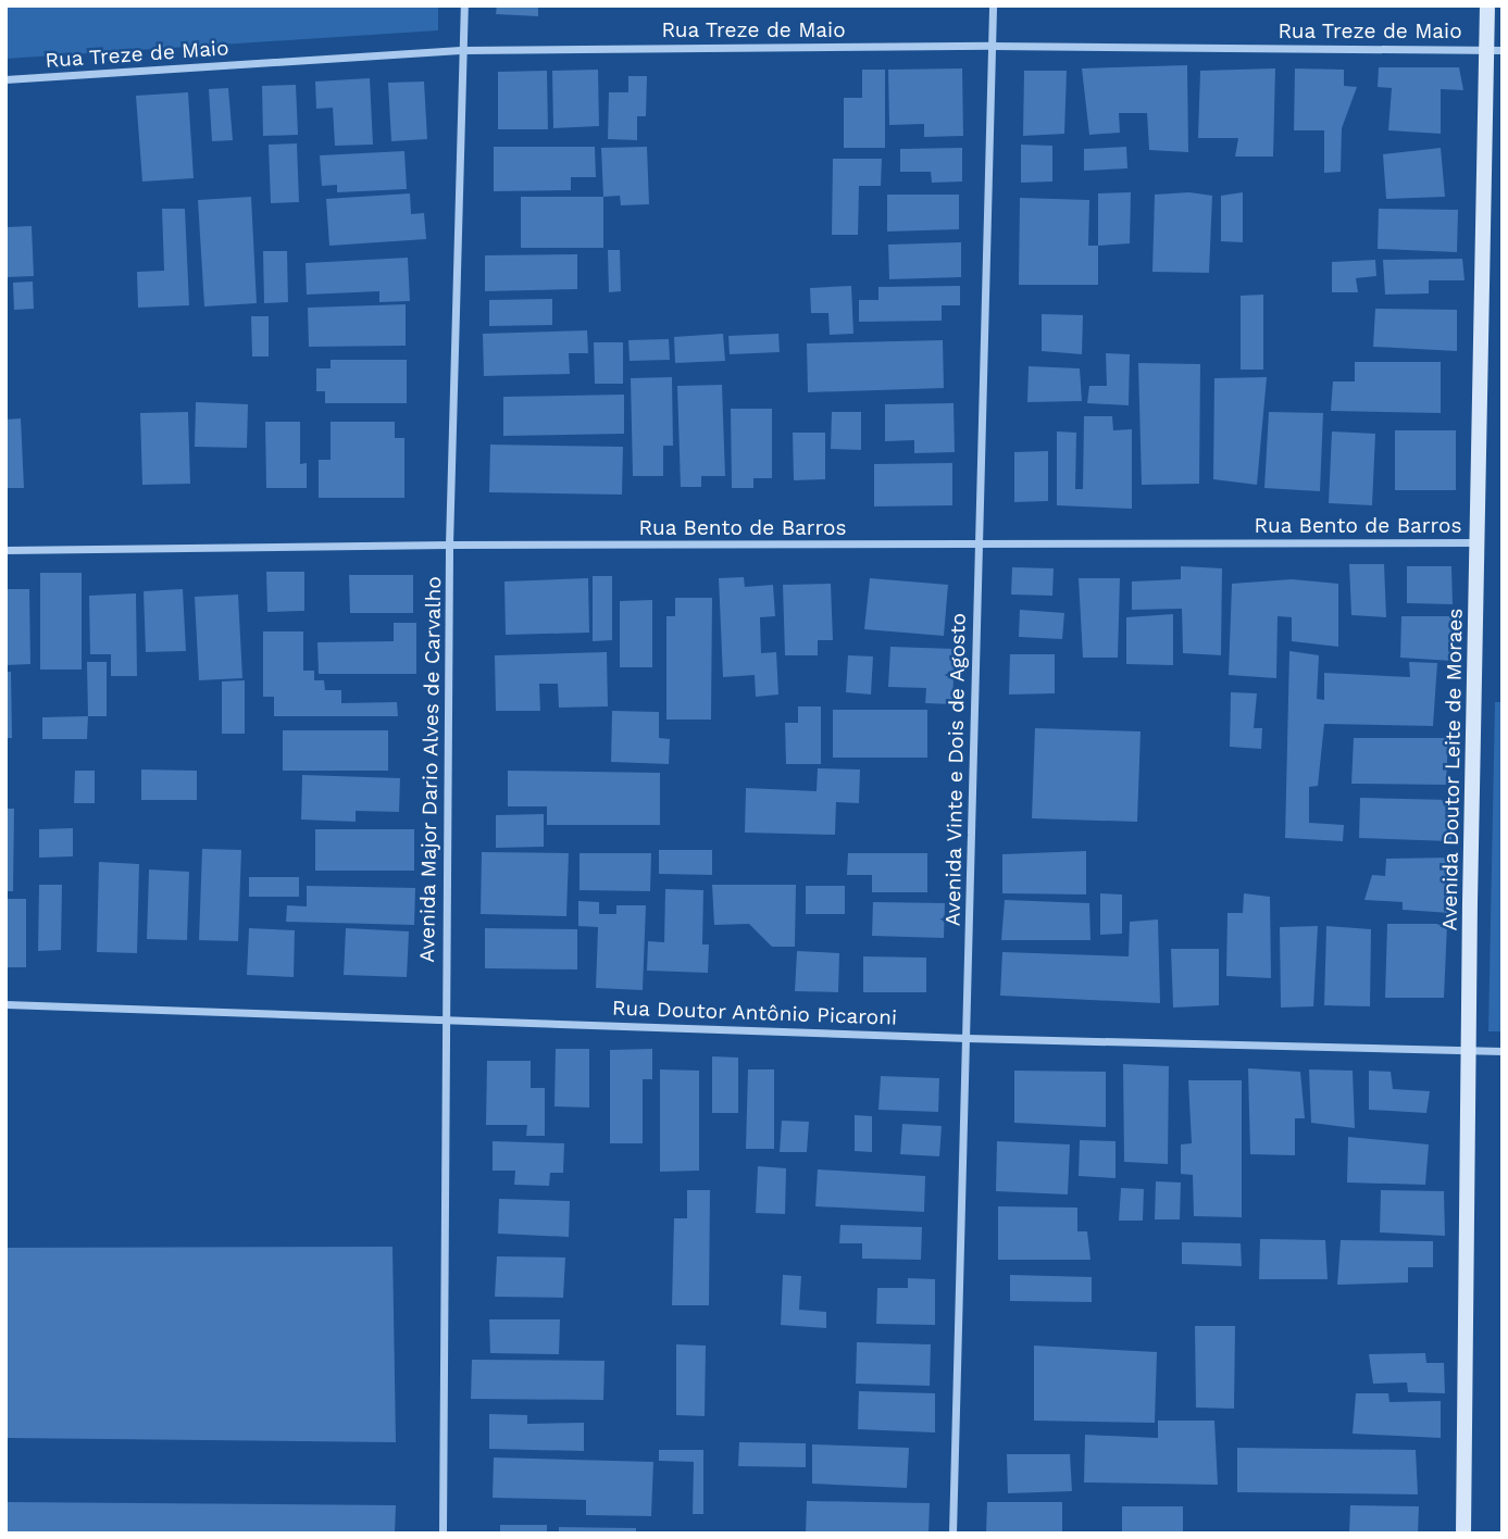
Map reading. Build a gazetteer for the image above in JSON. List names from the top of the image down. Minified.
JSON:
{"streets":{"street":["Rua Treze de Maio","Rua Bento de Barros","Avenida Major Dario Alves de Carvalho","Avenida Vinte e Dois de Agosto","Avenida Doutor Leite de Moraes","Rua Doutor Antônio Picaroni"]},"crossings":[["Rua Treze de Maio","Avenida Major Dario Alves de Carvalho"],["Rua Treze de Maio","Avenida Vinte e Dois de Agosto"],["Rua Treze de Maio","Avenida Doutor Leite de Moraes"],["Rua Bento de Barros","Avenida Major Dario Alves de Carvalho"],["Rua Bento de Barros","Avenida Vinte e Dois de Agosto"],["Rua Bento de Barros","Avenida Doutor Leite de Moraes"],["Avenida Major Dario Alves de Carvalho","Rua Doutor Antônio Picaroni"],["Avenida Vinte e Dois de Agosto","Rua Doutor Antônio Picaroni"],["Avenida Doutor Leite de Moraes","Rua Doutor Antônio Picaroni"]]}
